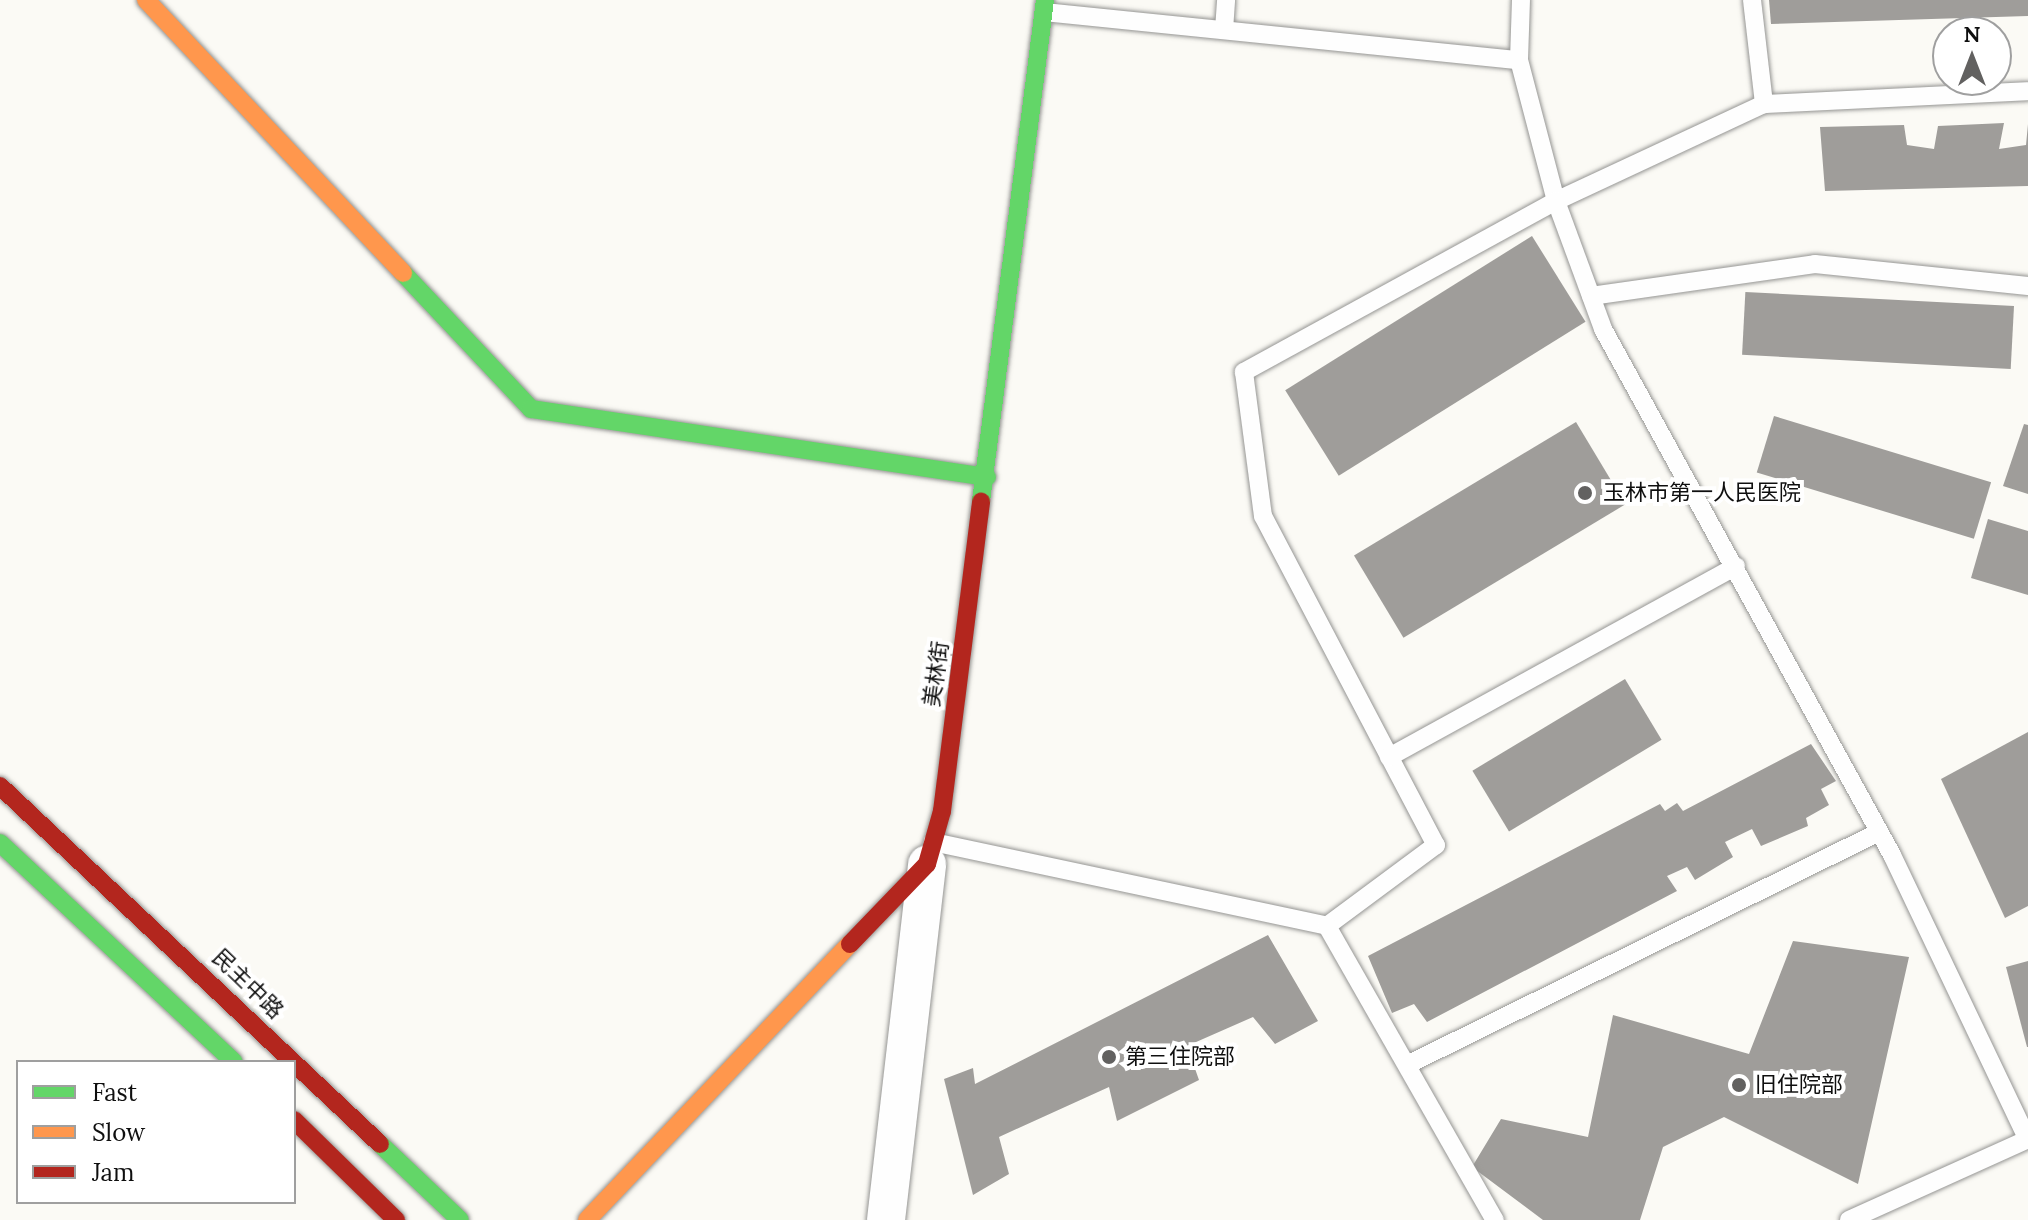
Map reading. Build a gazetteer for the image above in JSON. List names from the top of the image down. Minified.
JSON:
{"streets":{"street":["美林街","民主中路"]},"places":["玉林市第一人民医院","第三住院部","旧住院部"],"legend":["Fast","Slow","Jam"],"north":"top"}
